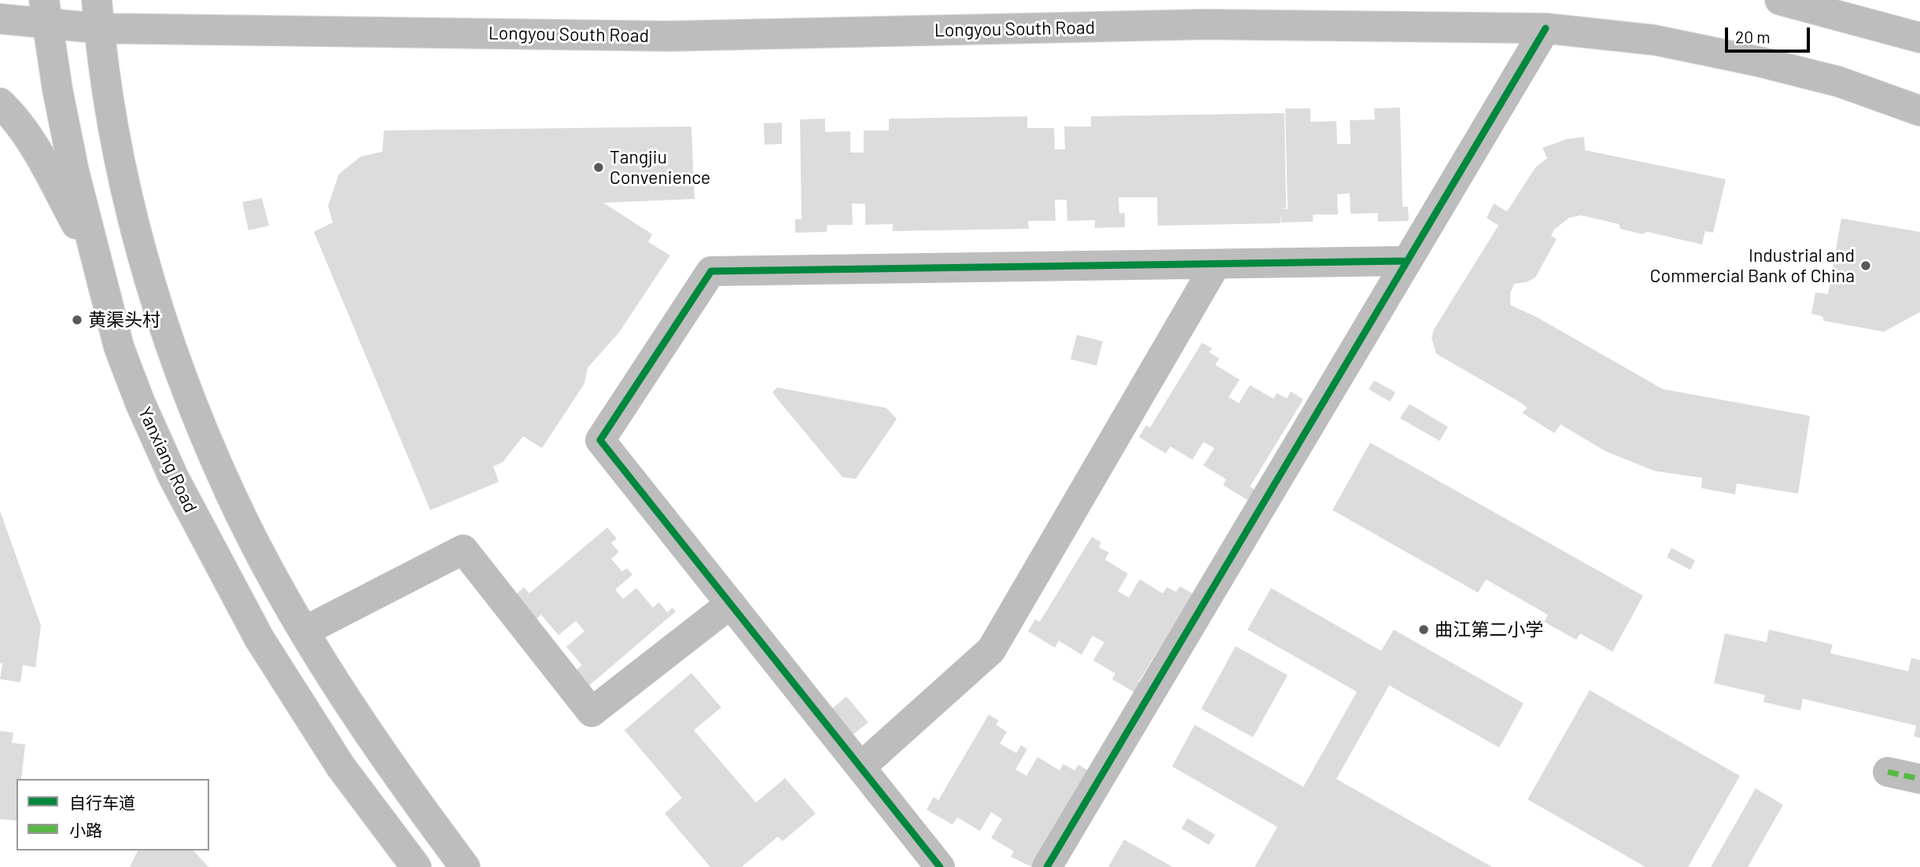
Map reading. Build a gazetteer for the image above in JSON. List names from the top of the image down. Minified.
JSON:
{"streets":{"main road":["Longyou South Road","Yanxiang Road"]},"crossings":[["Longyou South Road","Yanxiang Road"]],"places":["Tangjiu Convenience","Industrial and Commercial Bank of China","黄渠头村","曲江第二小学"],"legend":["自行车道","小路"],"scale_bar":"20 m"}
